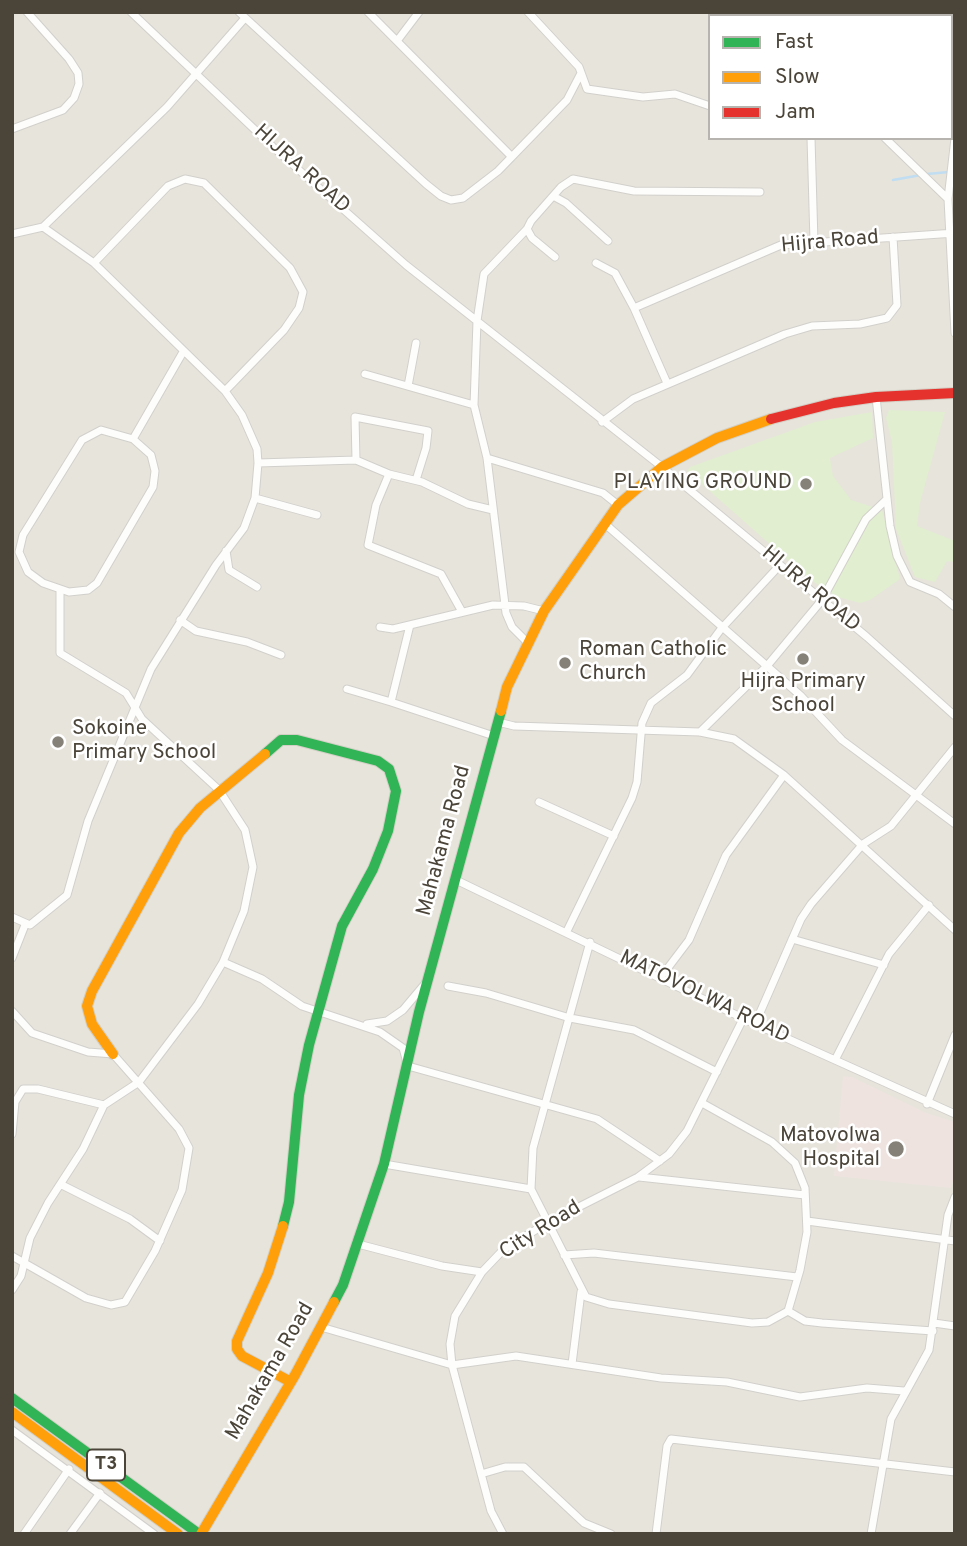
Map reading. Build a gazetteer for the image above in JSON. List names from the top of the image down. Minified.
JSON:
{"streets":{"main road":["Mahakama Road","T3"],"street":["HIJRA ROAD","Hijra Road","MATOVOLWA ROAD","City Road"]},"crossings":[["HIJRA ROAD","Mahakama Road"],["Mahakama Road","MATOVOLWA ROAD"],["Mahakama Road","T3"],["MATOVOLWA ROAD","City Road"]],"places":["PLAYING GROUND","Hijra Primary School","Roman Catholic Church","Sokoine Primary School","Matovolwa Hospital"],"legend":["Fast","Slow","Jam"]}
